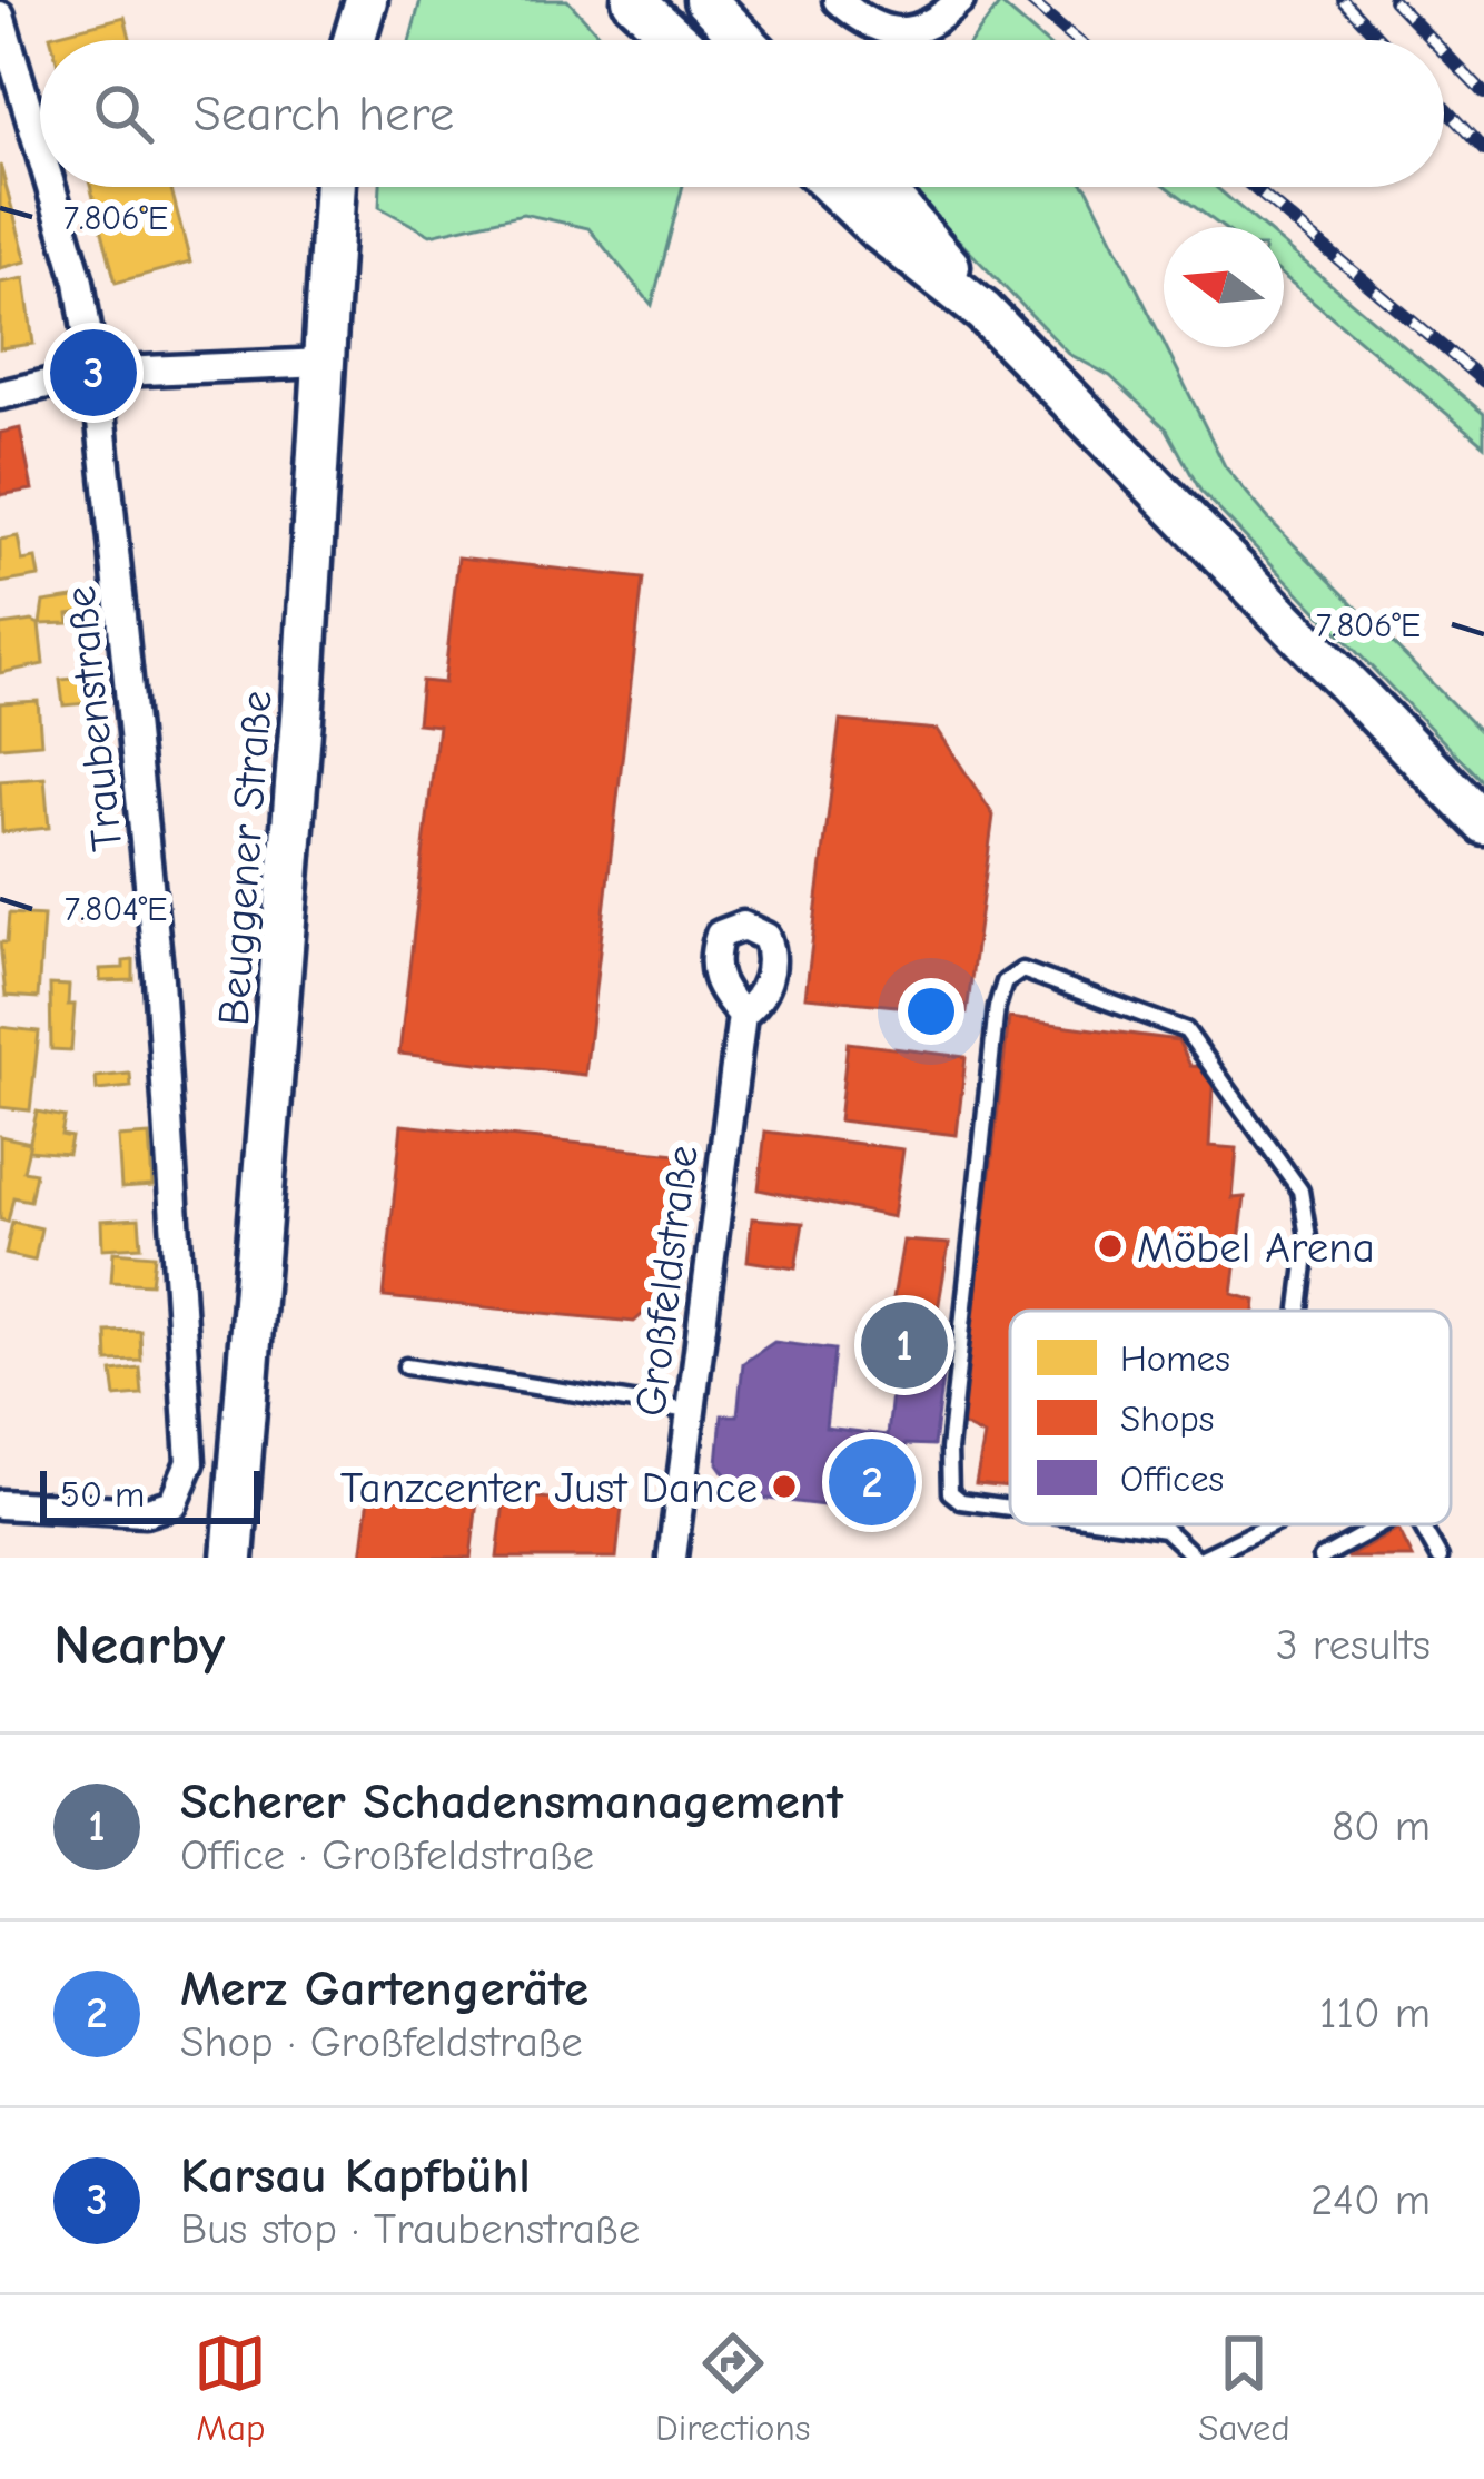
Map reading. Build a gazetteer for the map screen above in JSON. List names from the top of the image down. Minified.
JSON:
{"streets":{"main road":["Beuggener Straße"],"street":["Traubenstraße","Großfeldstraße"]},"places":["Möbel Arena","Tanzcenter Just Dance"],"legend":["Homes","Shops","Offices"],"scale_bar":"50 m","north":"left","page":{"search":"Search here","pins":["3","1","2"],"scale":"50 m","heading":["Nearby","3 results"],"list":[{"mark":"1","name":"Scherer Schadensmanagement","note":"Office · Großfeldstraße","value":"80 m"},{"mark":"2","name":"Merz Gartengeräte","note":"Shop · Großfeldstraße","value":"110 m"},{"mark":"3","name":"Karsau Kapfbühl","note":"Bus stop · Traubenstraße","value":"240 m"}],"nav":["Map","Directions","Saved"]},"coordinates":["7.806°E","7.804°E"]}
